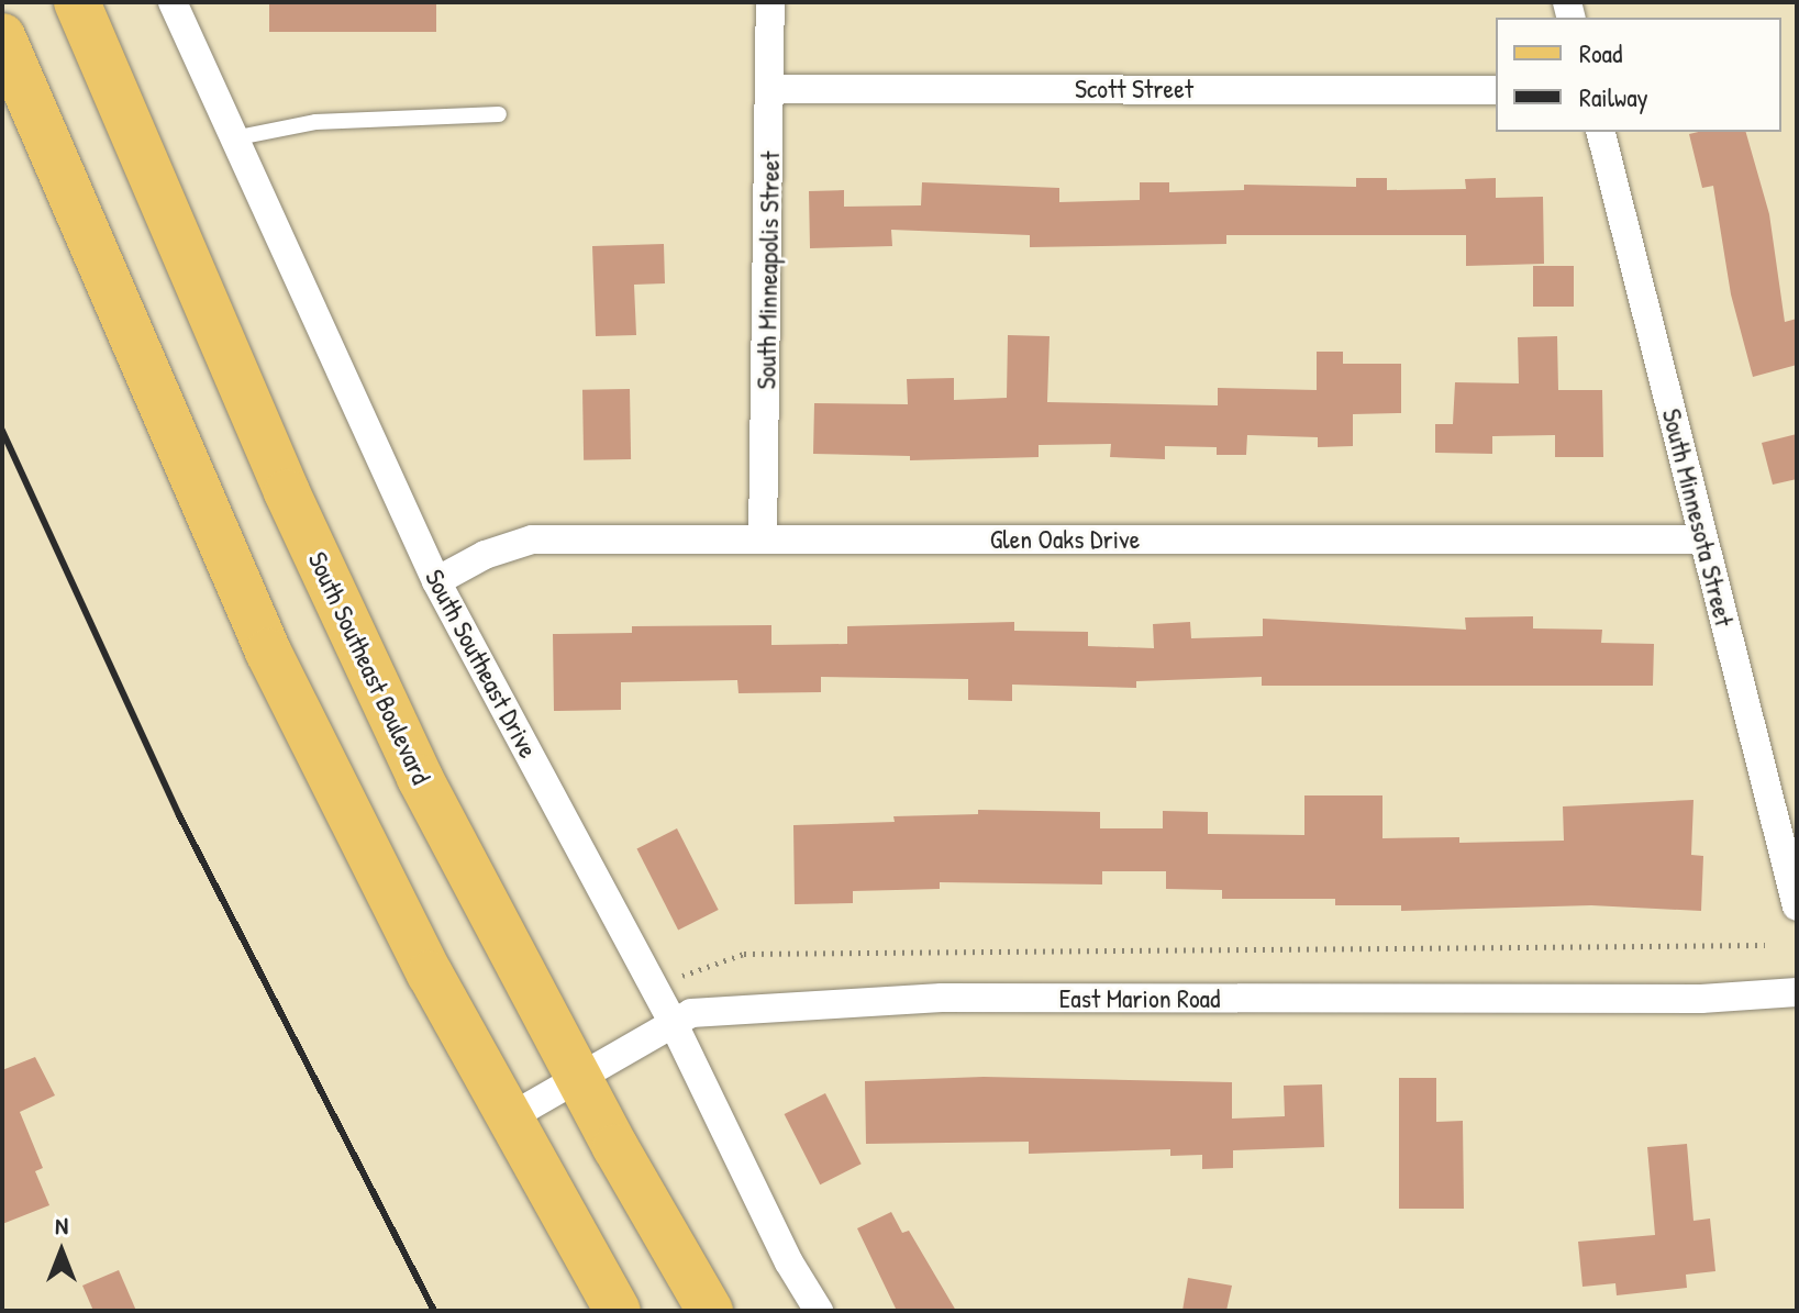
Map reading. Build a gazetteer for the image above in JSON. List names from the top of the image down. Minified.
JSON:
{"streets":{"main road":["South Southeast Boulevard"],"street":["Scott Street","South Minneapolis Street","South Minnesota Street","Glen Oaks Drive","South Southeast Drive","East Marion Road"]},"crossings":[["Scott Street","South Minneapolis Street"],["South Minneapolis Street","Glen Oaks Drive"],["South Minnesota Street","Glen Oaks Drive"],["Glen Oaks Drive","South Southeast Drive"],["South Southeast Drive","East Marion Road"],["South Southeast Boulevard","East Marion Road"]],"legend":["Road","Railway"],"north":"top"}
